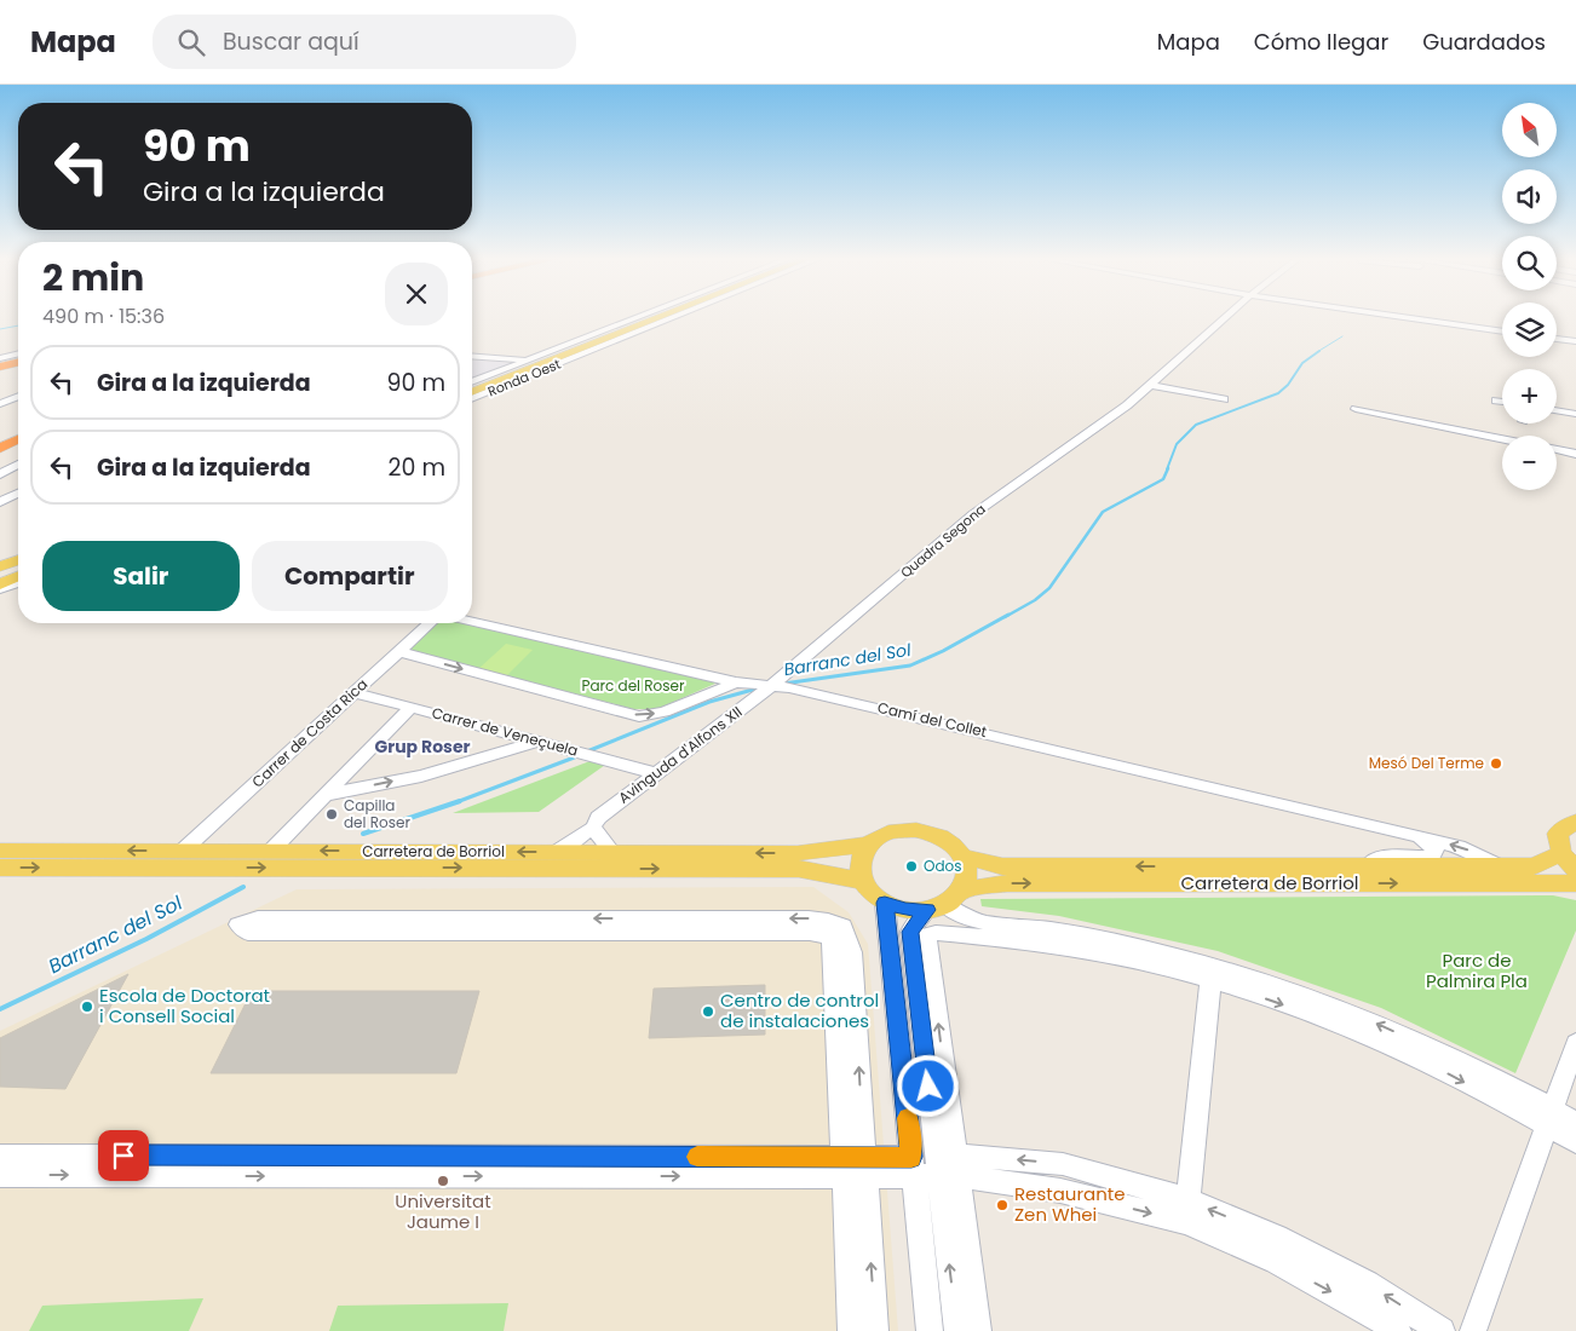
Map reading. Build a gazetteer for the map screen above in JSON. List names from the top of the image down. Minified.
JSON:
{"streets":{"main road":["Ronda Oest","Carretera de Borriol"],"street":["Quadra Segona","Camí del Collet","Carrer de Veneçuela","Carrer de Costa Rica","Avinguda d'Alfons XII"]},"crossings":[["Quadra Segona","Camí del Collet"],["Quadra Segona","Avinguda d'Alfons XII"],["Camí del Collet","Avinguda d'Alfons XII"],["Camí del Collet","Carretera de Borriol"],["Carrer de Veneçuela","Carrer de Costa Rica"],["Carrer de Veneçuela","Avinguda d'Alfons XII"],["Carrer de Costa Rica","Carretera de Borriol"],["Avinguda d'Alfons XII","Carretera de Borriol"]],"districts":["Grup Roser"],"water":["Barranc del Sol"],"parks":["Parc del Roser","Parc de Palmira Pla"],"places":["Mesó Del Terme","Capilla del Roser","Odos","Escola de Doctorat i Consell Social","Centro de control de instalaciones","Universitat Jaume I","Restaurante Zen Whei"],"north":"top left","page":{"header":"Mapa","search":"Buscar aquí","nav":["Mapa","Cómo llegar","Guardados"],"map_buttons":["+","−"],"turn":["90 m","Gira a la izquierda"],"heading":["2 min","490 m · 15:36"],"list":[{"name":"Gira a la izquierda","value":"90 m"},{"name":"Gira a la izquierda","value":"20 m"}],"buttons":["Salir","Compartir"]}}
